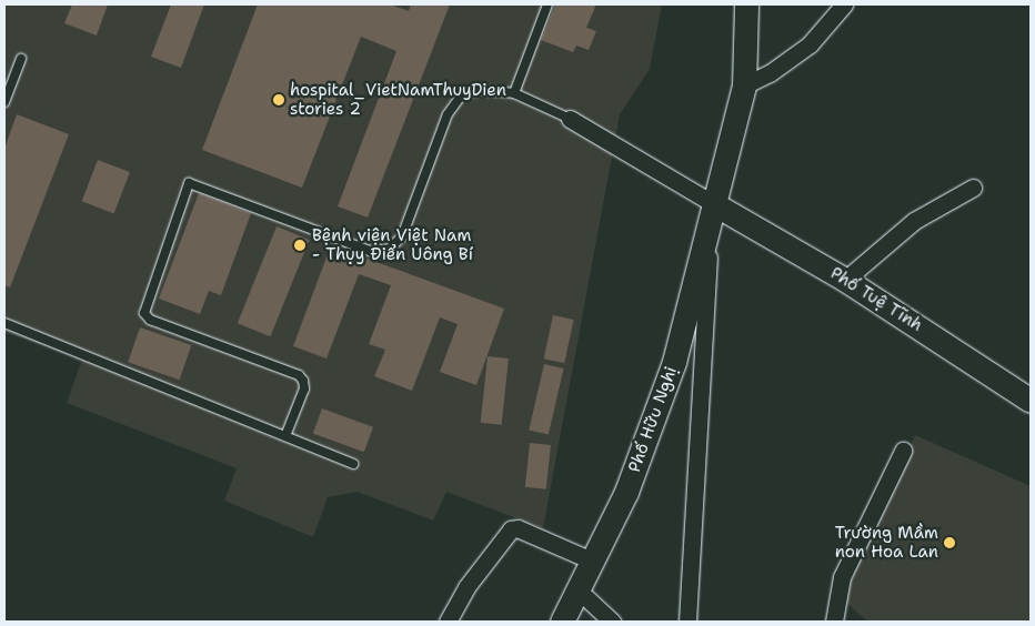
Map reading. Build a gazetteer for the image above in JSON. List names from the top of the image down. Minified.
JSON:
{"streets":{"main road":["Phố Tuệ Tĩnh","Phố Hữu Nghị"]},"crossings":[["Phố Tuệ Tĩnh","Phố Hữu Nghị"]],"places":["hospital_VietNamThuyDien stories 2","Bệnh viện Việt Nam - Thụy Điển Uông Bí","Trường Mầm non Hoa Lan"]}
